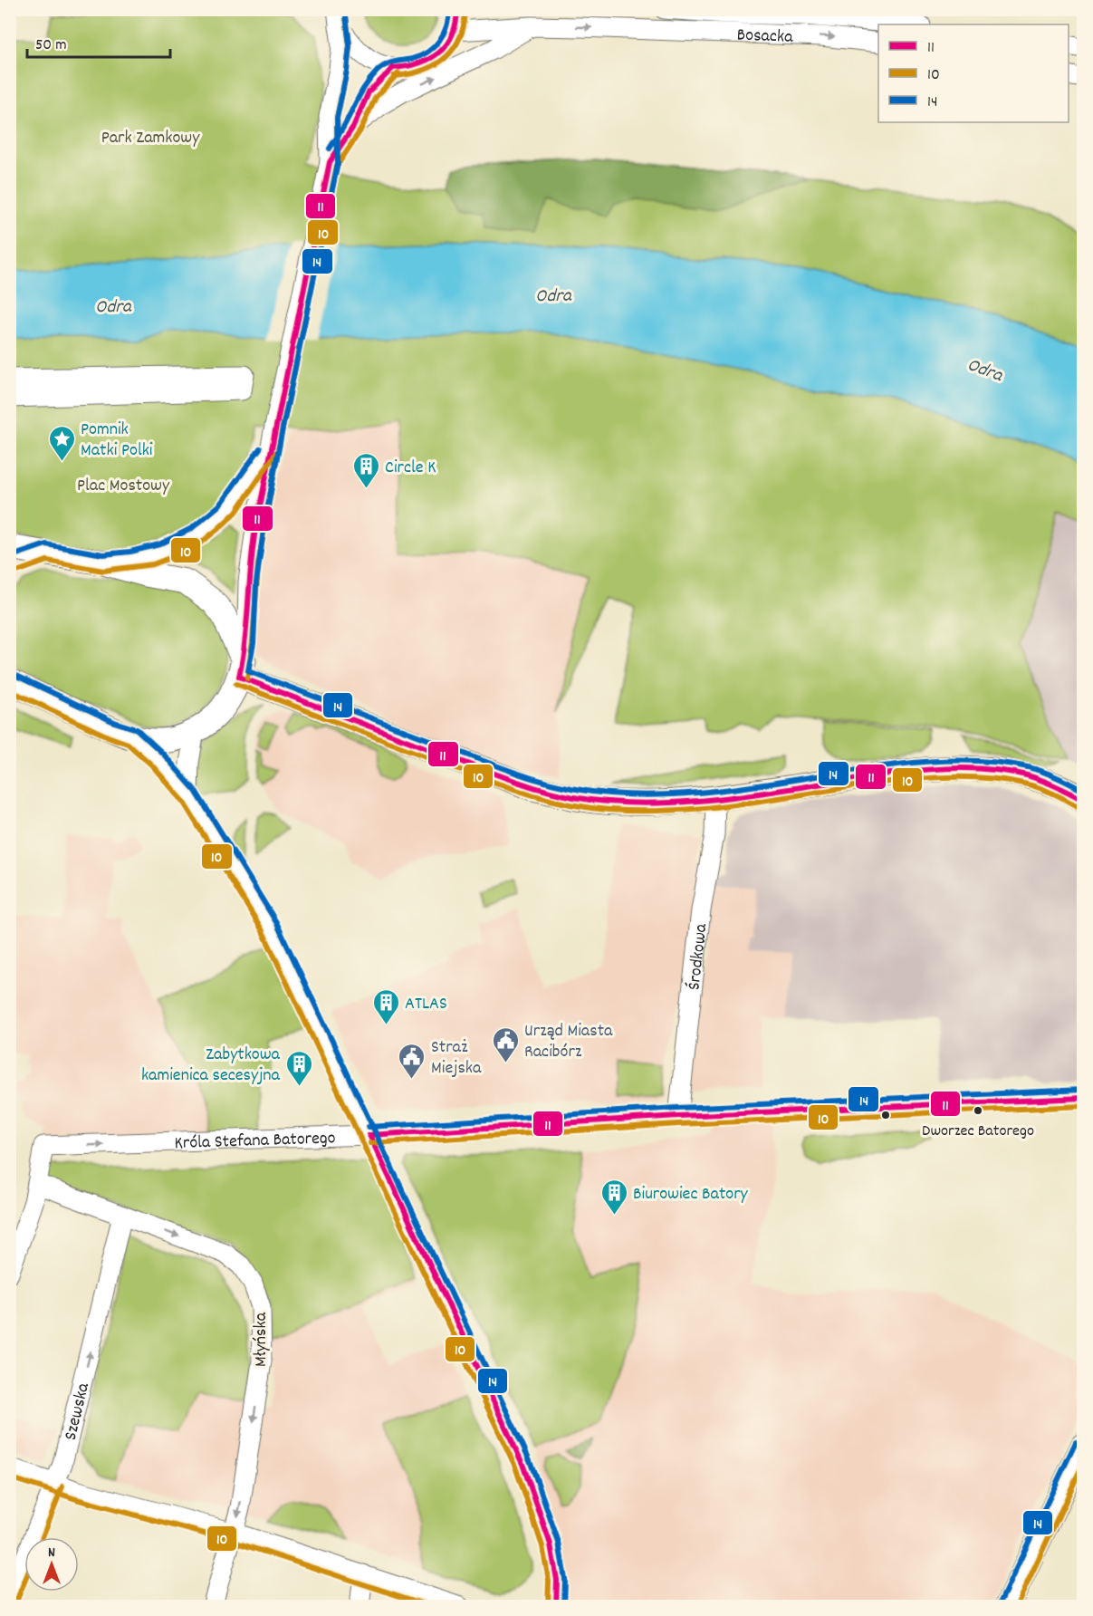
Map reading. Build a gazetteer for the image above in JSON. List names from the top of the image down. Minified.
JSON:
{"streets":{"street":["Bosacka","Środkowa","Króla Stefana Batorego","Młyńska","Szewska"]},"crossings":[["Środkowa","Króla Stefana Batorego"],["Króla Stefana Batorego","Młyńska"],["Młyńska","Szewska"]],"one_way":["Młyńska","Szewska"],"water":["Odra"],"parks":["Park Zamkowy","Plac Mostowy"],"places":{"place":["Pomnik Matki Polki"],"building":["Circle K","ATLAS","Zabytkowa kamienica secesyjna","Biurowiec Batory"],"public building":["Urząd Miasta Racibórz","Straż Miejska"],"other":["Dworzec Batorego"]},"lines":["transit line 11","transit line 10","transit line 14"],"legend":["11","10","14"],"scale_bar":"50 m","north":"top"}
